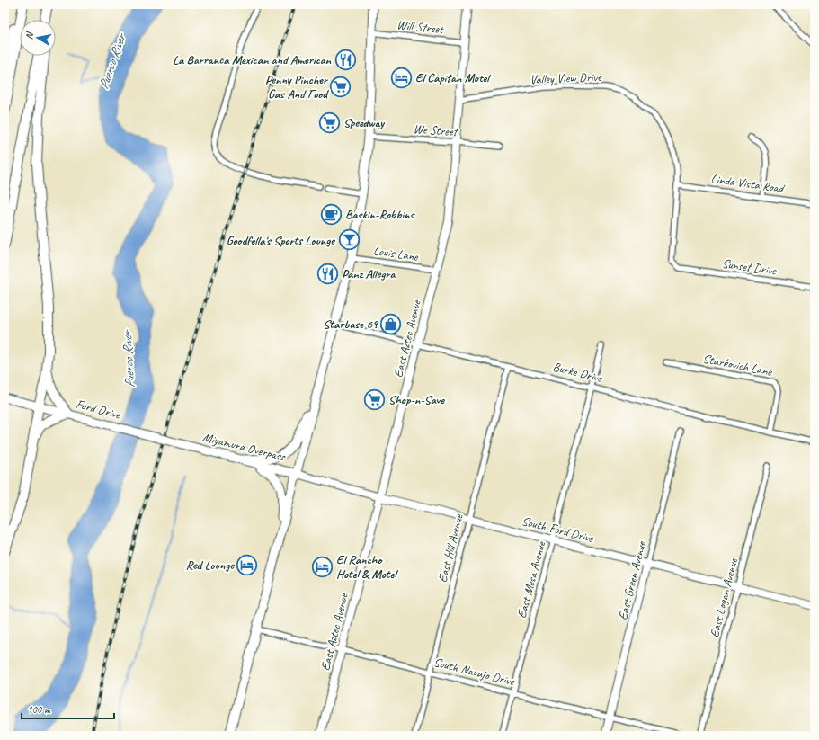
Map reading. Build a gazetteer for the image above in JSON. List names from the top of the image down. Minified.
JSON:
{"streets":{"main road":["East Aztec Avenue","Ford Drive","Miyamura Overpass","South Ford Drive","East Green Avenue"],"street":["Will Street","Valley View Drive","We Street","Linda Vista Road","Louis Lane","Sunset Drive","Starkovich Lane","Burke Drive","East Hill Avenue","East Mesa Avenue","East Logan Avenue","South Navajo Drive"]},"crossings":[["Will Street","East Aztec Avenue"],["Valley View Drive","Linda Vista Road"],["Valley View Drive","Sunset Drive"],["Valley View Drive","East Aztec Avenue"],["We Street","East Aztec Avenue"],["Louis Lane","East Aztec Avenue"],["East Aztec Avenue","Burke Drive"],["East Aztec Avenue","South Ford Drive"],["East Aztec Avenue","South Navajo Drive"],["Starkovich Lane","Burke Drive"],["Burke Drive","East Hill Avenue"],["Burke Drive","East Mesa Avenue"],["Ford Drive","Miyamura Overpass"],["Miyamura Overpass","South Ford Drive"],["South Ford Drive","East Hill Avenue"],["South Ford Drive","East Mesa Avenue"],["South Ford Drive","East Green Avenue"],["South Ford Drive","East Logan Avenue"],["East Hill Avenue","South Navajo Drive"],["East Mesa Avenue","South Navajo Drive"],["East Green Avenue","South Navajo Drive"]],"water":["Puerco River"],"places":{"restaurant":["La Barranca Mexican and American","Panz Allegra"],"hotel":["El Capitan Motel","Red Lounge","El Rancho Hotel & Motel"],"supermarket":["Penny Pincher Gas And Food","Speedway","Shop-n-Save"],"cafe":["Baskin-Robbins"],"bar":["Goodfella's Sports Lounge"],"shop":["Starbase 69"]},"scale_bar":"100 m","north":"left"}
